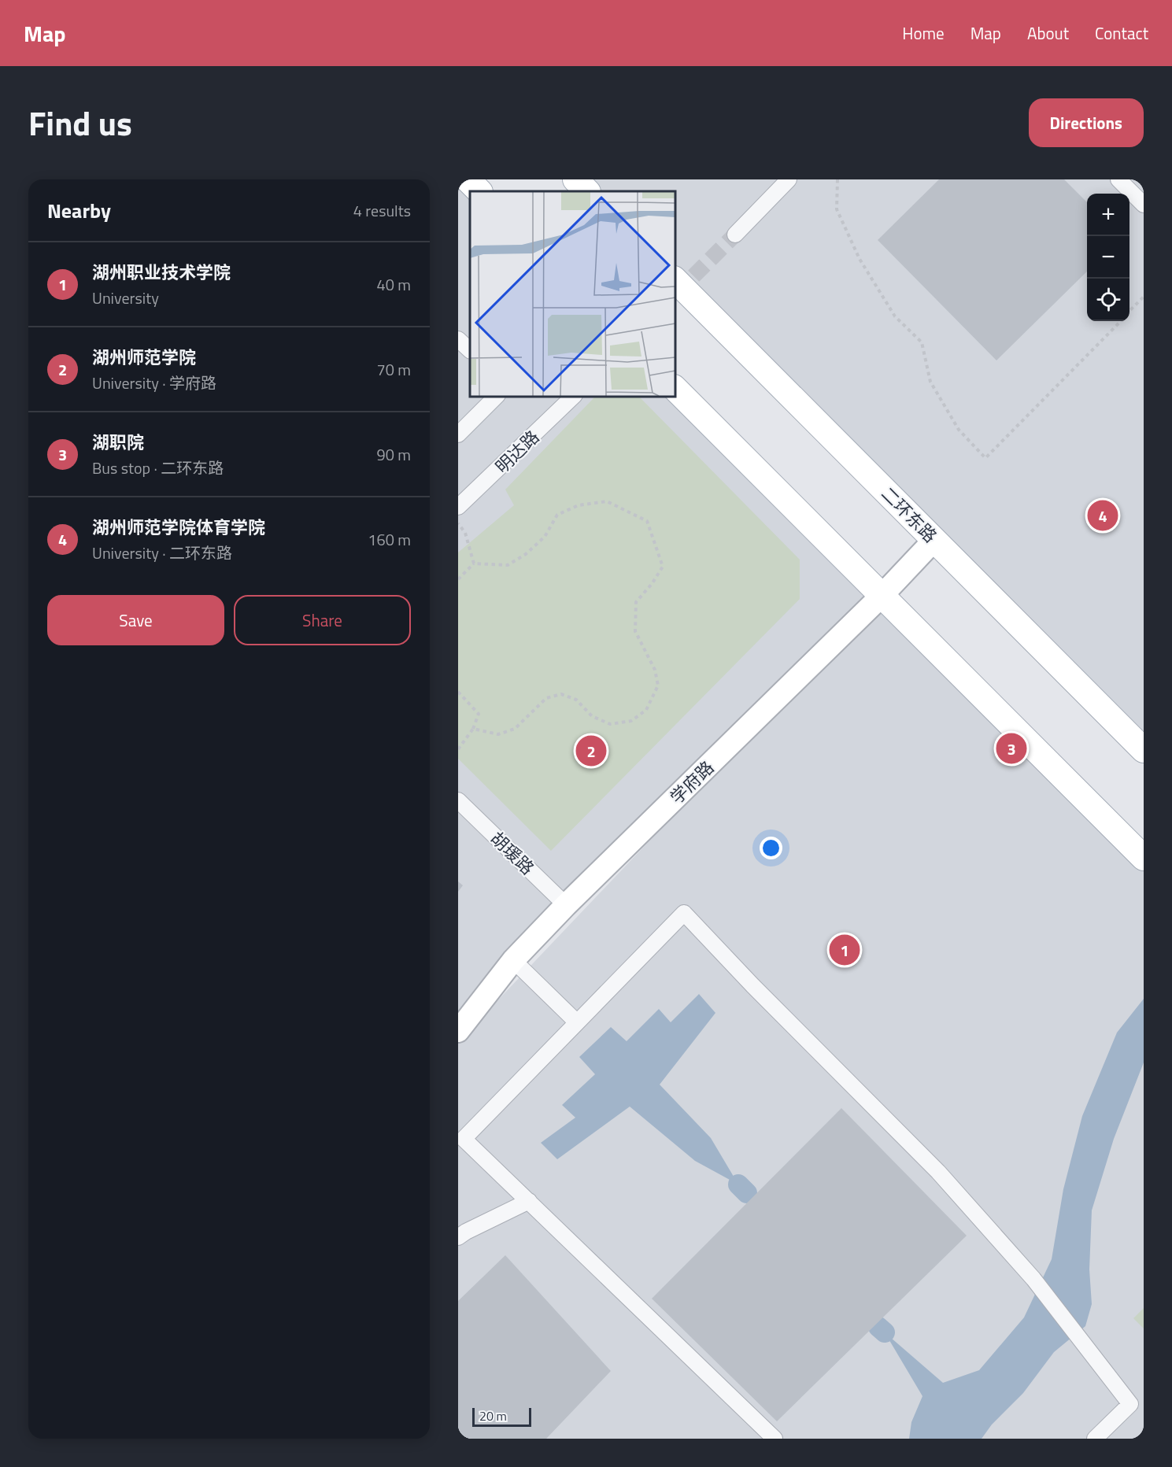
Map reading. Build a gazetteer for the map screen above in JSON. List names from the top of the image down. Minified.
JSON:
{"streets":{"main road":["二环东路","学府路"],"street":["明达路","胡瑗路"]},"crossings":[["二环东路","学府路"],["学府路","胡瑗路"]],"scale_bar":"20 m","page":{"header":"Map","nav":["Home","Map","About","Contact"],"title":"Find us","buttons":["Directions",["Save","Share"]],"heading":["Nearby","4 results"],"map_buttons":["+","−"],"list":[{"mark":"1","name":"湖州职业技术学院","note":"University","value":"40 m"},{"mark":"2","name":"湖州师范学院","note":"University · 学府路","value":"70 m"},{"mark":"3","name":"湖职院","note":"Bus stop · 二环东路","value":"90 m"},{"mark":"4","name":"湖州师范学院体育学院","note":"University · 二环东路","value":"160 m"}],"pins":["4","3","2","1"],"scale":"20 m"}}
